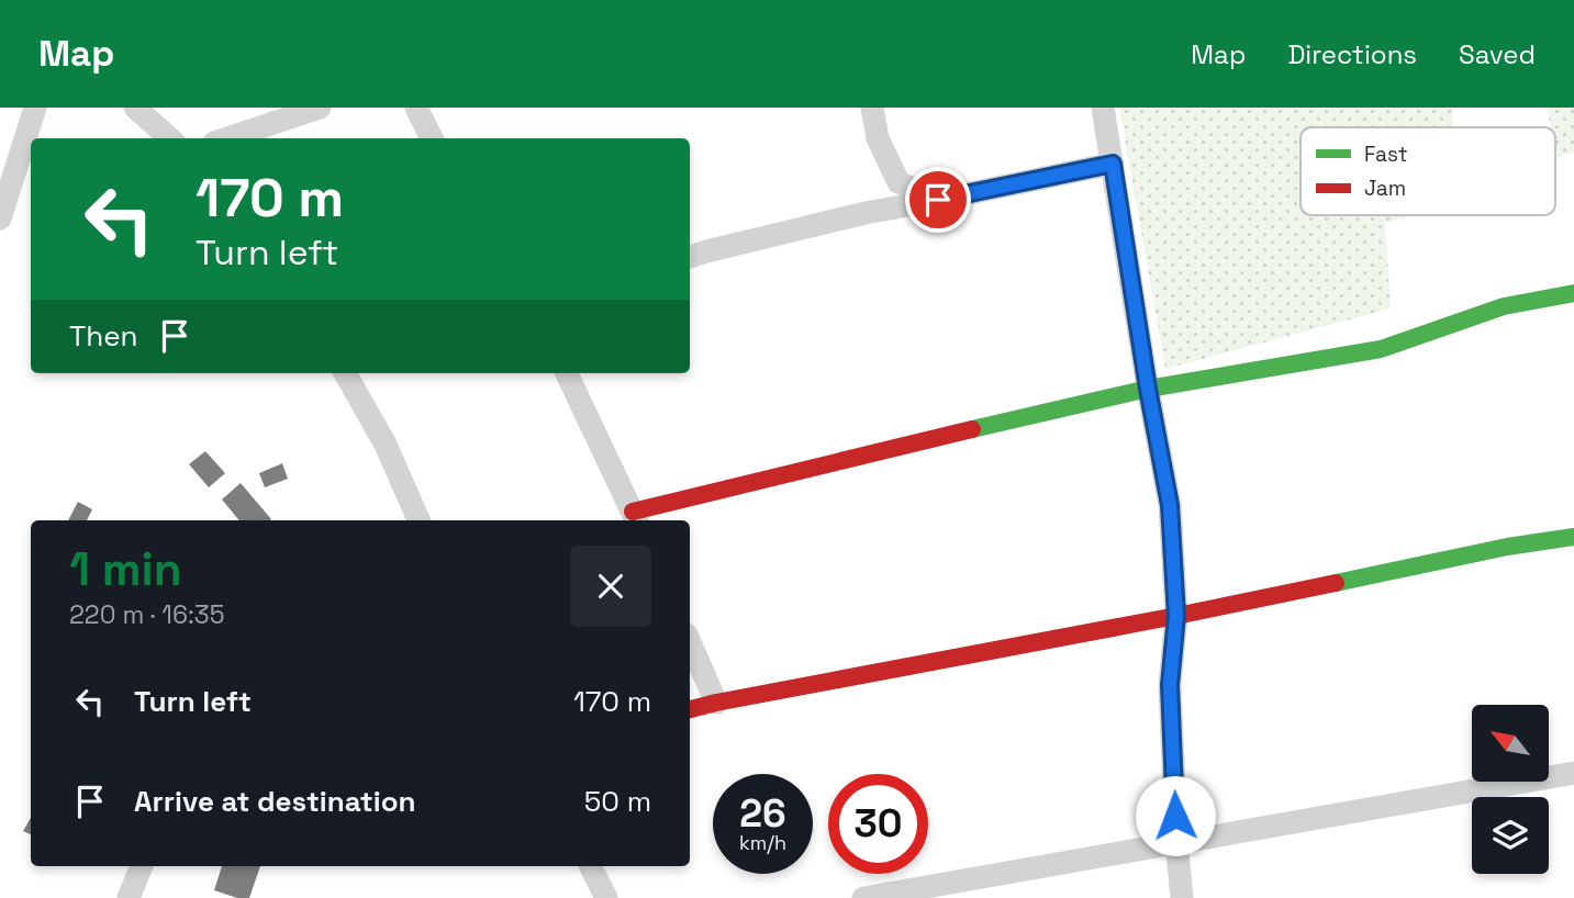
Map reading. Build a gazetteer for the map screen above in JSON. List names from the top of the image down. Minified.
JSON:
{"legend":["Fast","Jam"],"north":"top left","page":{"header":"Map","nav":["Map","Directions","Saved"],"turn":["170 m","Turn left"],"then":"Then","heading":["1 min","220 m · 16:35"],"list":[{"name":"Turn left","value":"170 m"},{"name":"Arrive at destination","value":"50 m"}],"speed":"26 km/h","limit":"30"}}
